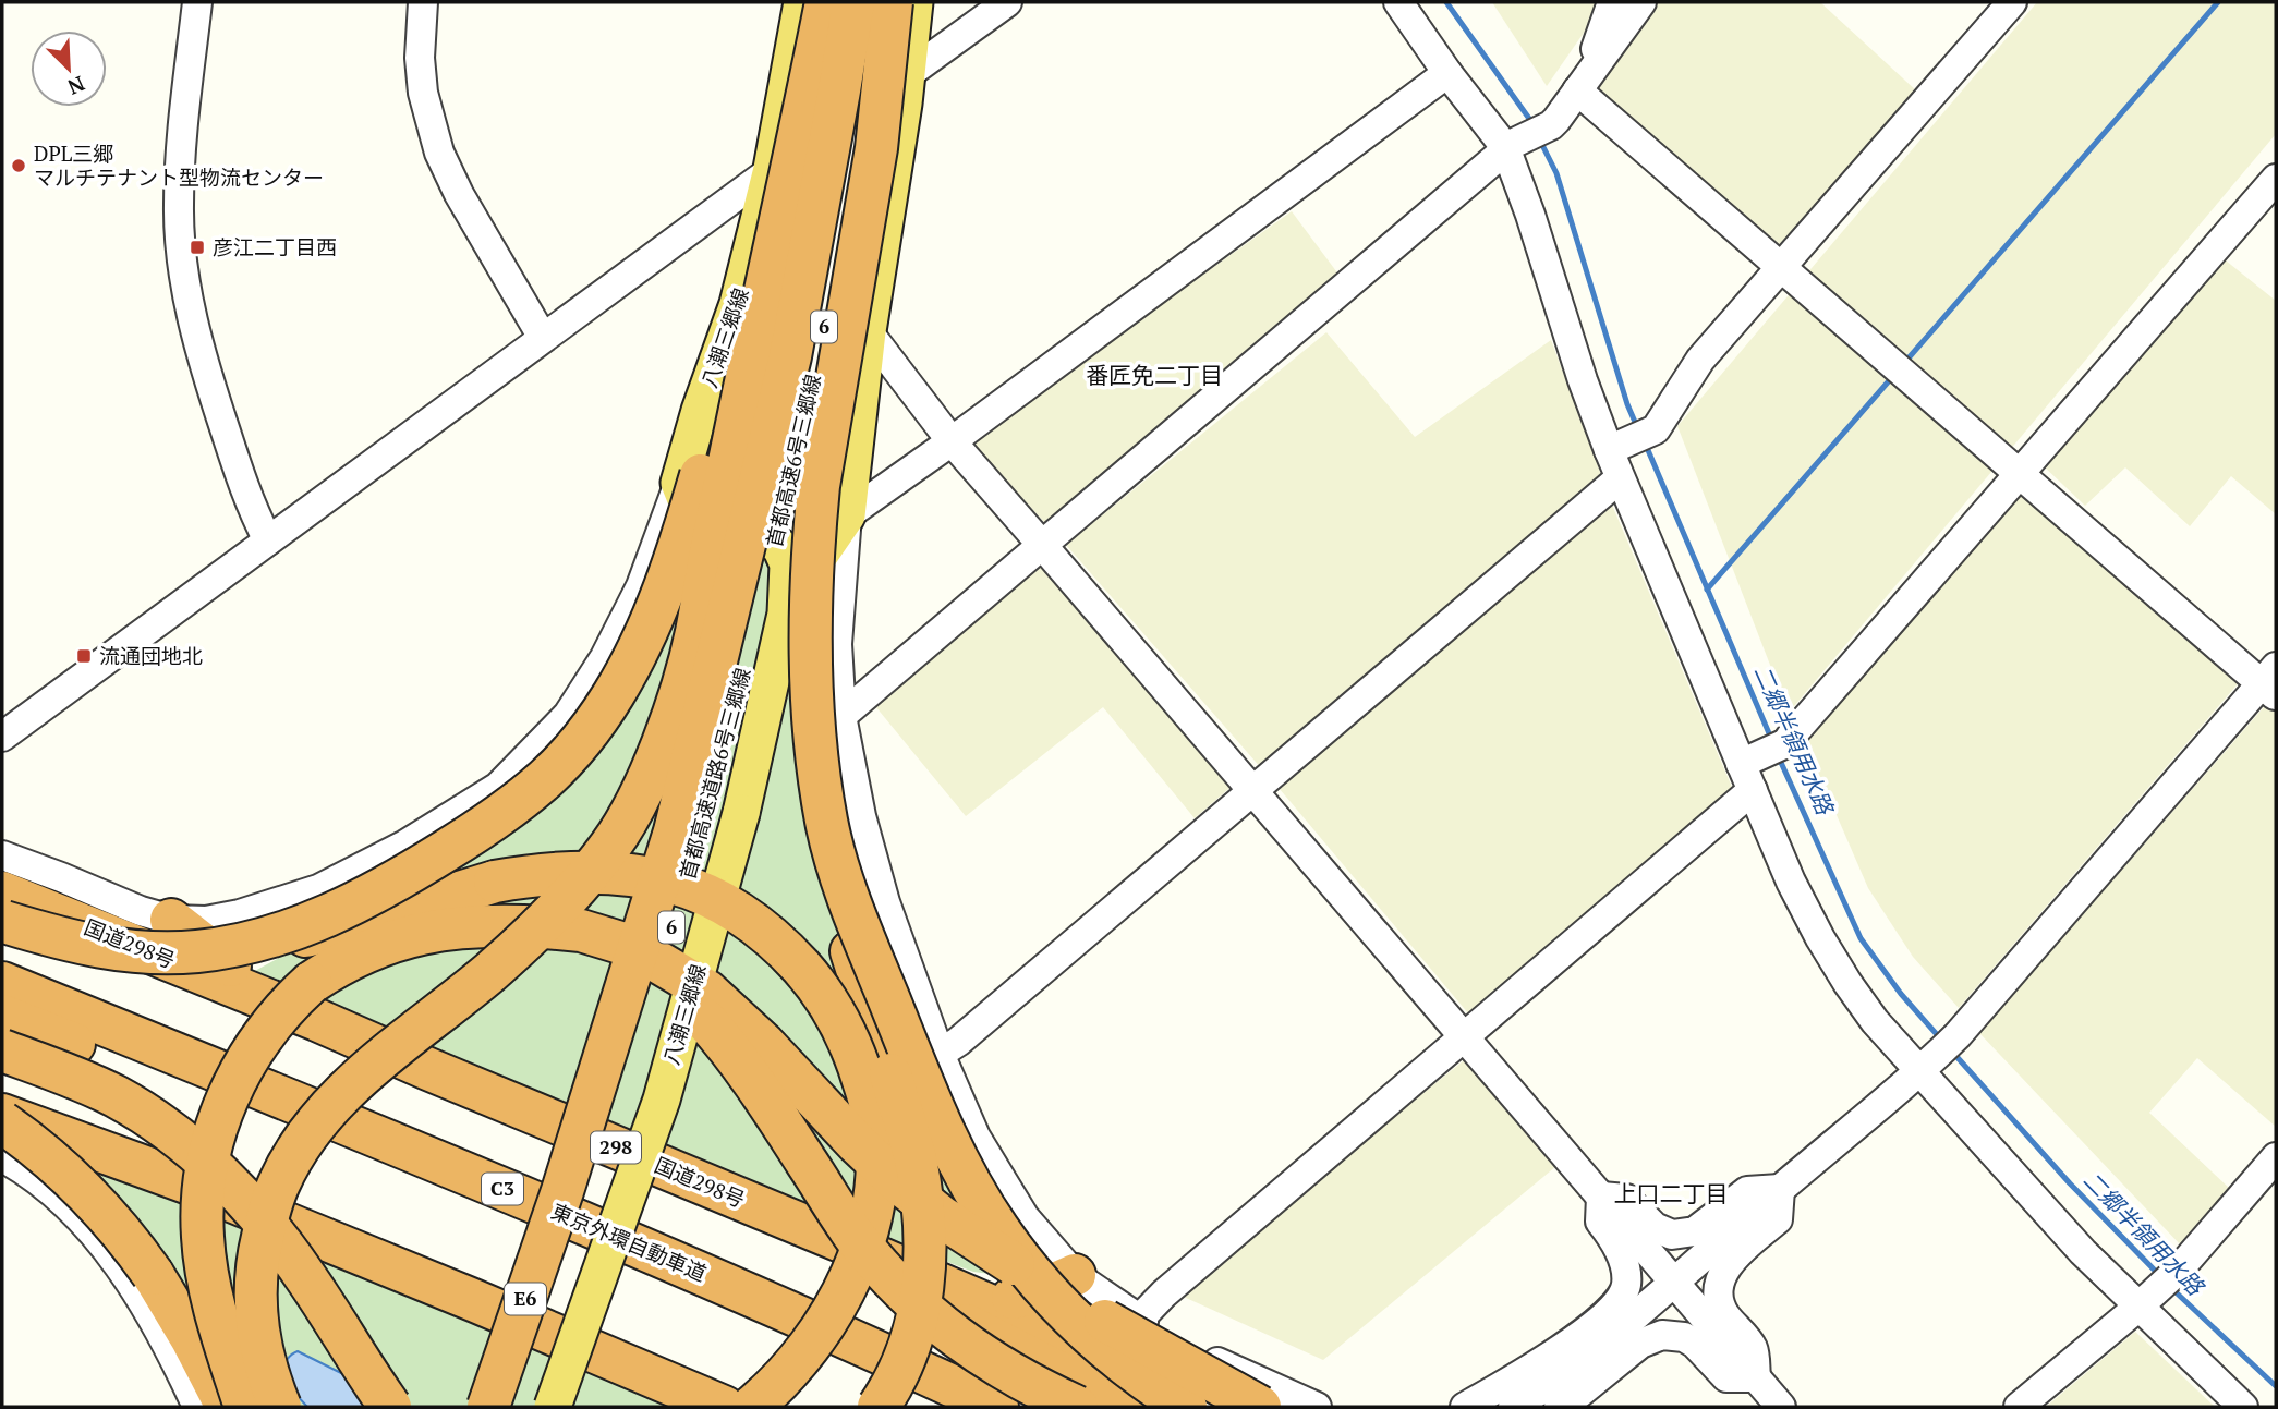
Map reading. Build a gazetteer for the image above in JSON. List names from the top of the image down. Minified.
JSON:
{"streets":{"highway":["6","首都高速6号三郷線","首都高速道路6号三郷線","国道298号","298","C3","東京外環自動車道","E6"],"main road":["八潮三郷線"]},"crossings":[["首都高速6号三郷線","首都高速道路6号三郷線"],["首都高速道路6号三郷線","E6"]],"districts":["番匠免二丁目","上口二丁目"],"water":["二郷半領用水路"],"places":{"other":["DPL三郷 マルチテナント型物流センター"],"transit":["彦江二丁目西","流通団地北"]},"north":"bottom right"}
